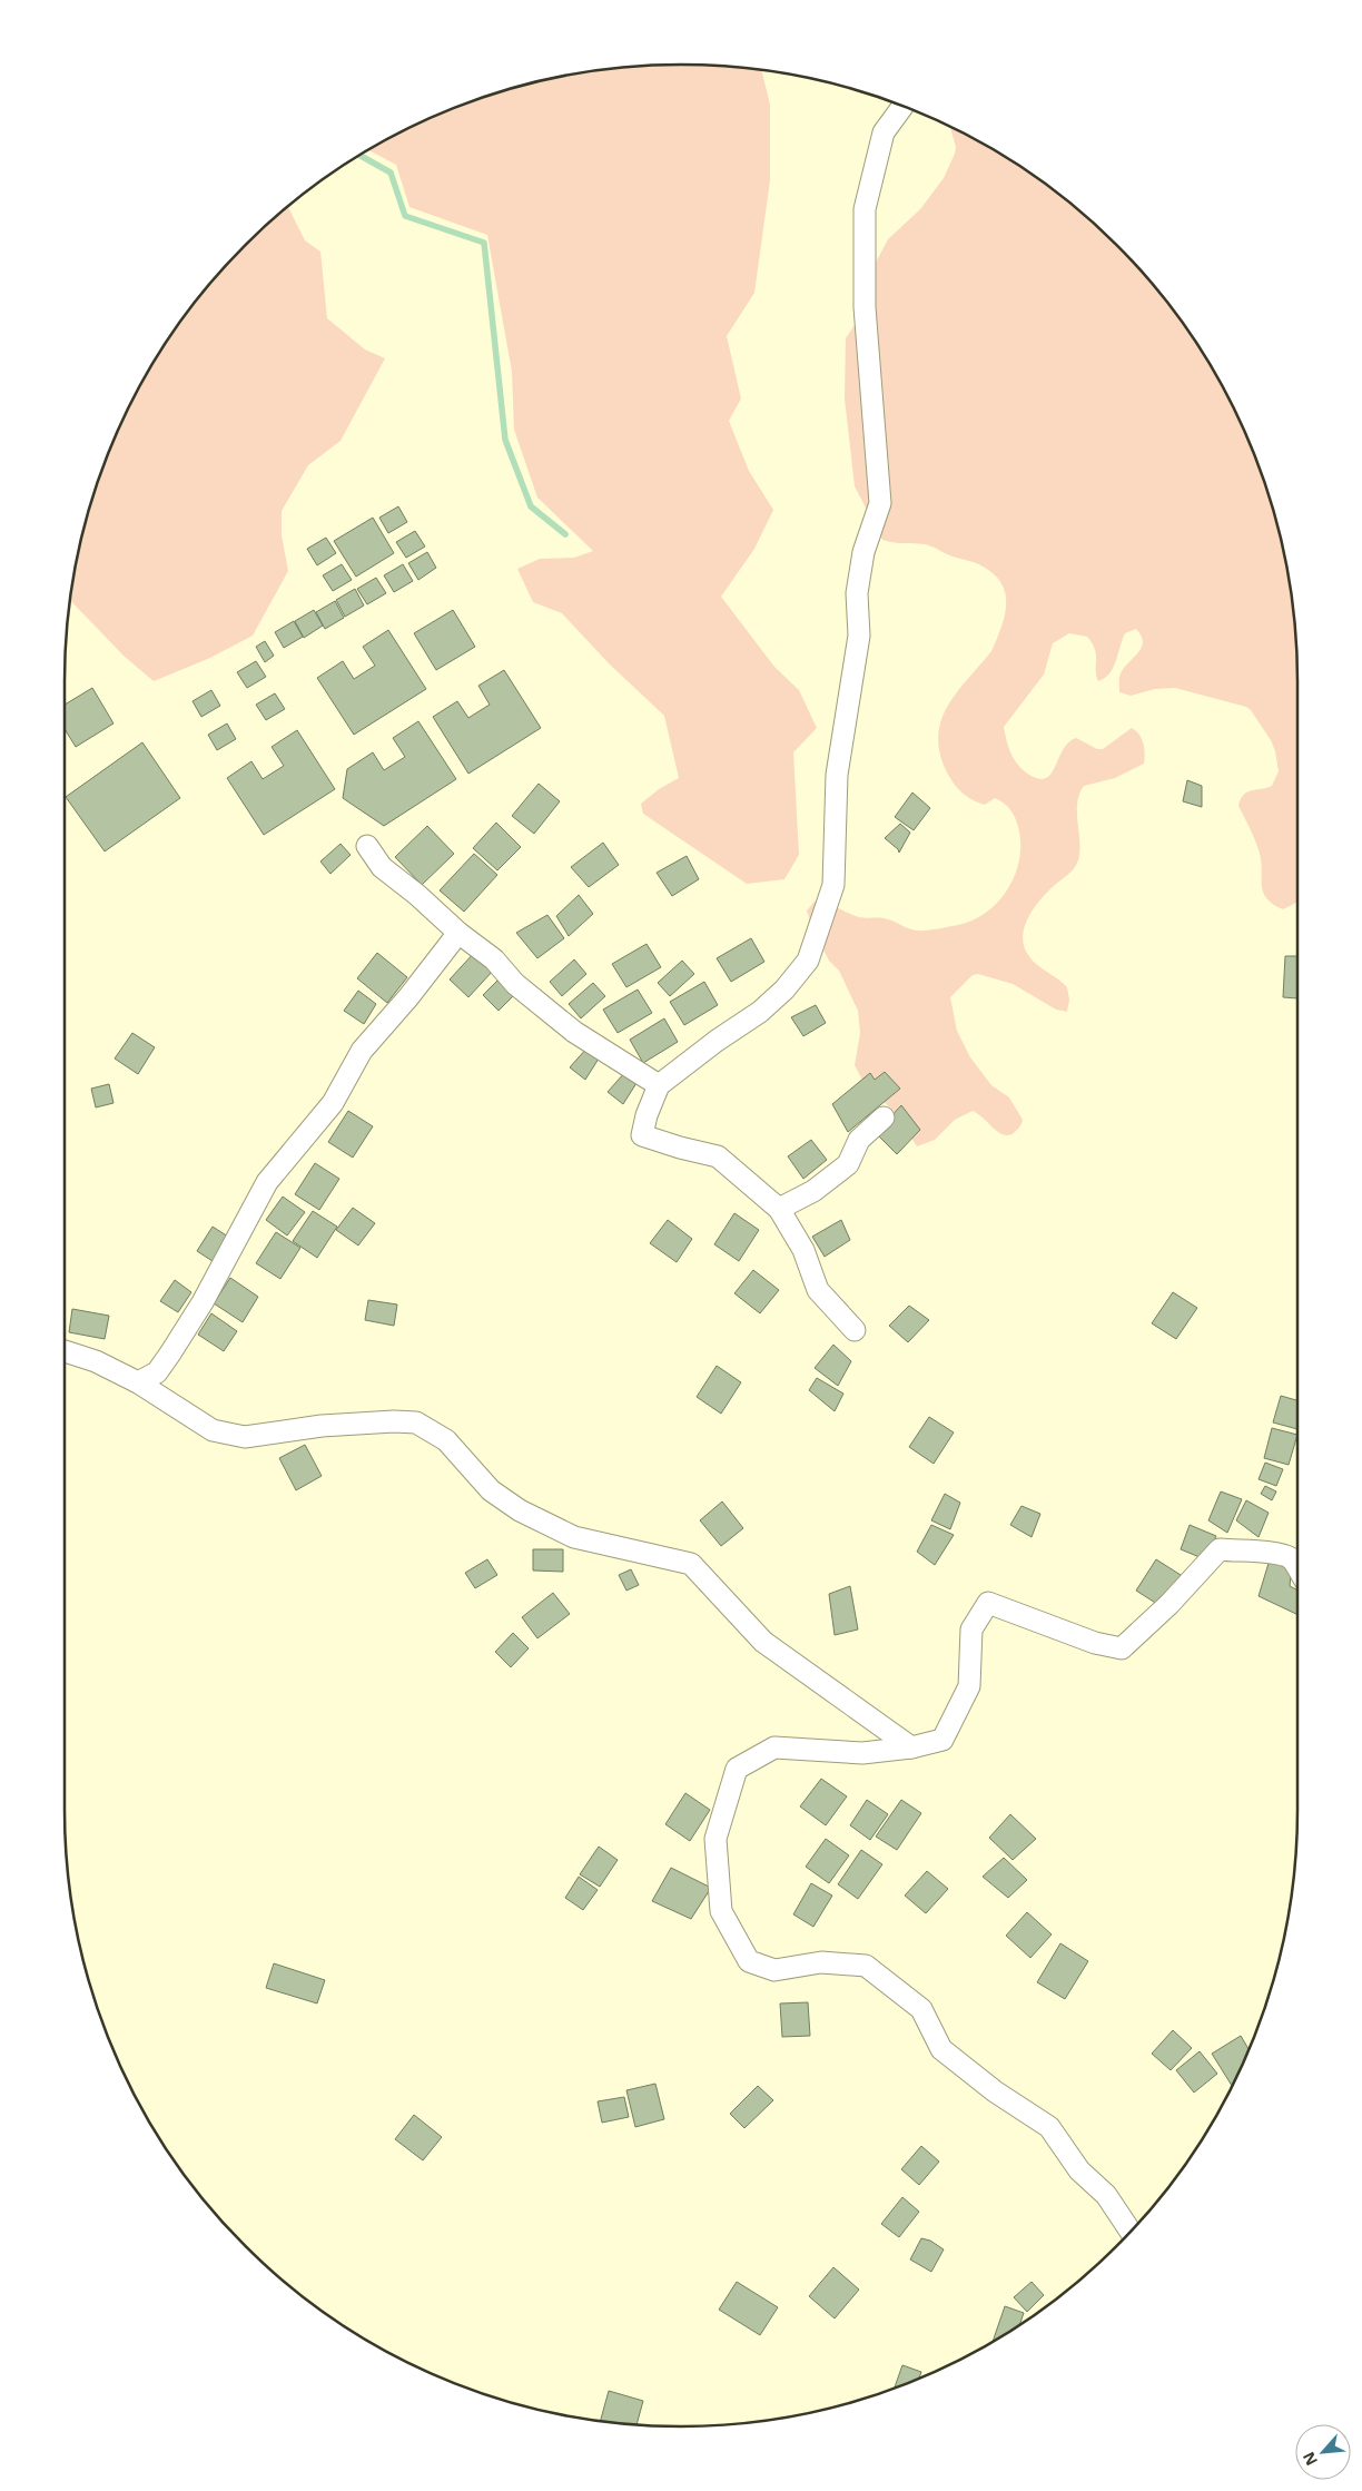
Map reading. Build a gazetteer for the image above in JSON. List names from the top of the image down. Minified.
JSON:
{"north":"bottom left"}
